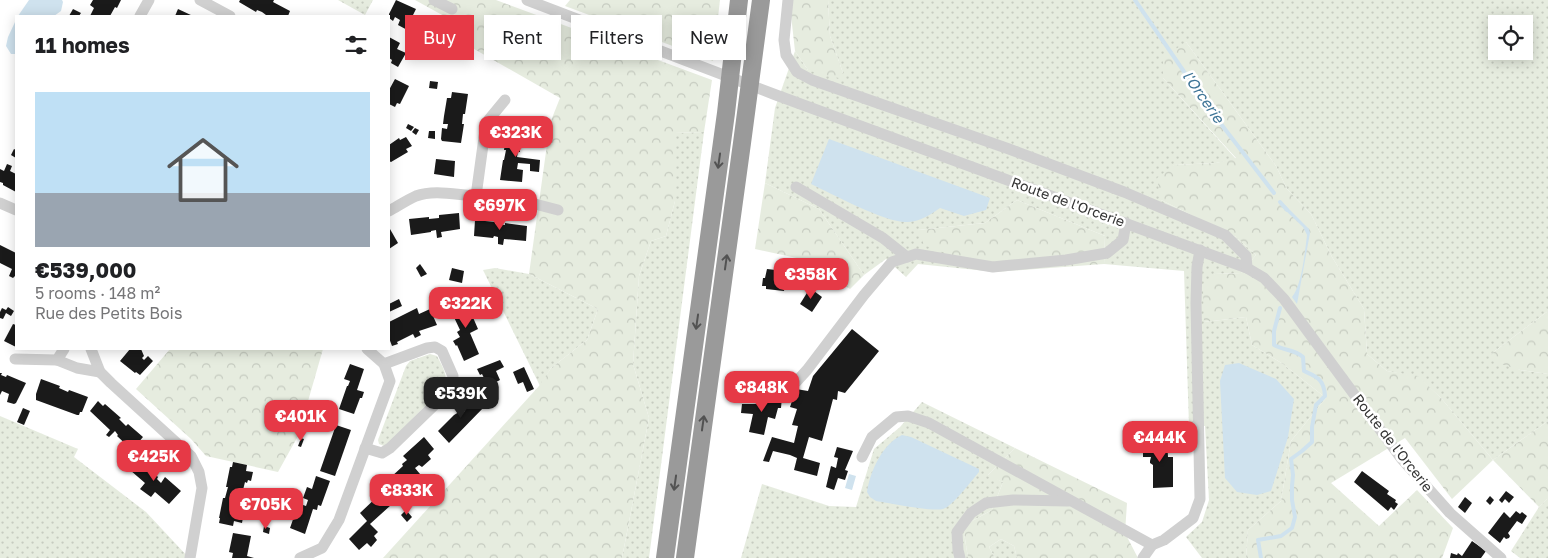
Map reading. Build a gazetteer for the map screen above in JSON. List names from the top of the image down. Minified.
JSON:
{"streets":{"street":["Route de l'Orcerie"]},"water":["l'Orcerie"],"page":{"chip":["Buy","Rent","Filters","New"],"heading":"11 homes","list":[{"name":"€539,000","note":"5 rooms · 148 m² · Rue des Petits Bois"}],"price":["€323K","€697K","€358K","€322K","€848K","€539K","€401K","€444K","€425K","€833K","€705K"]}}
